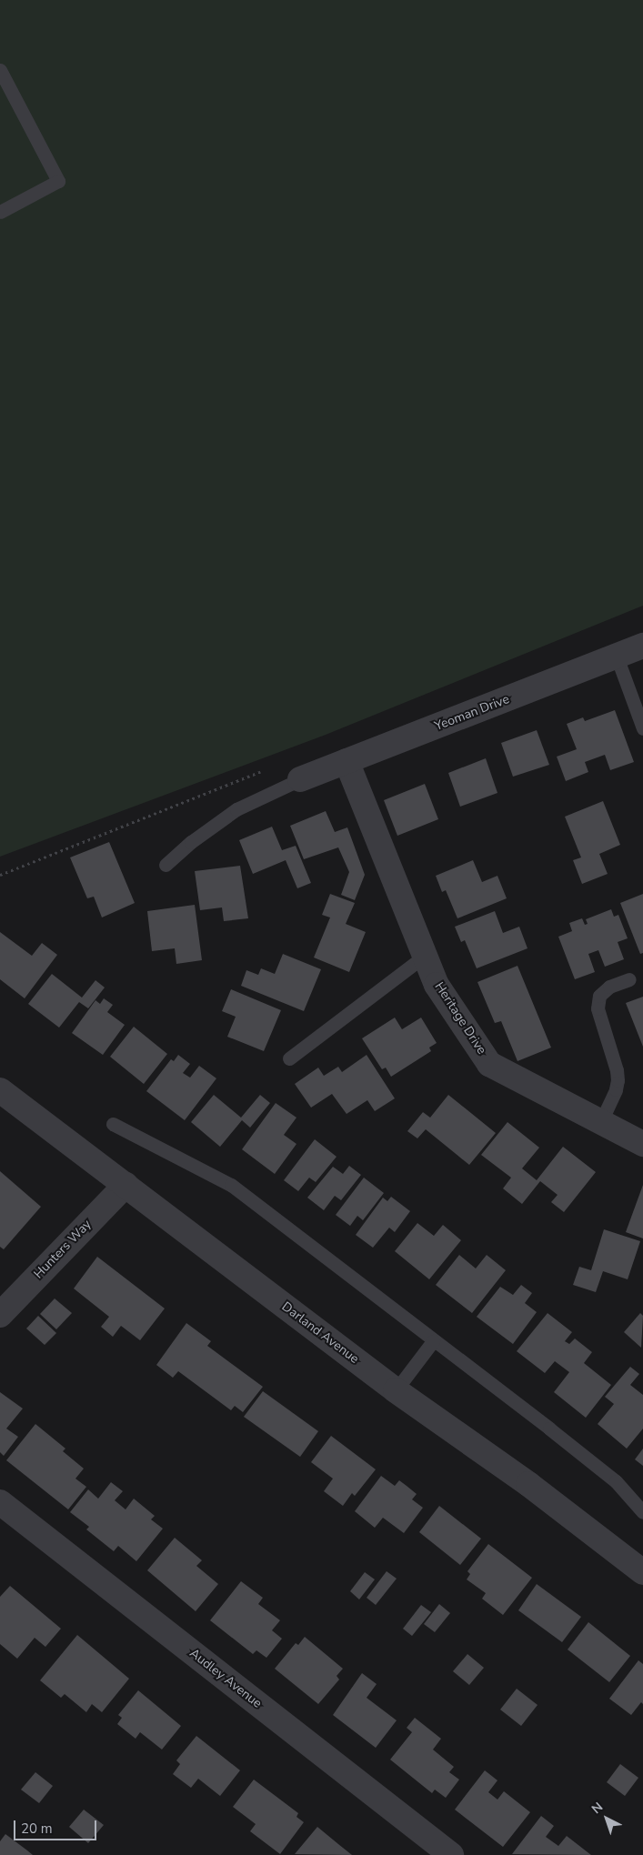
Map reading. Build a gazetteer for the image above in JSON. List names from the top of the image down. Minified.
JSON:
{"streets":{"street":["Yeoman Drive","Heritage Drive","Hunters Way","Darland Avenue","Audley Avenue"]},"crossings":[["Yeoman Drive","Heritage Drive"],["Hunters Way","Darland Avenue"]],"scale_bar":"20 m","north":"top left"}
